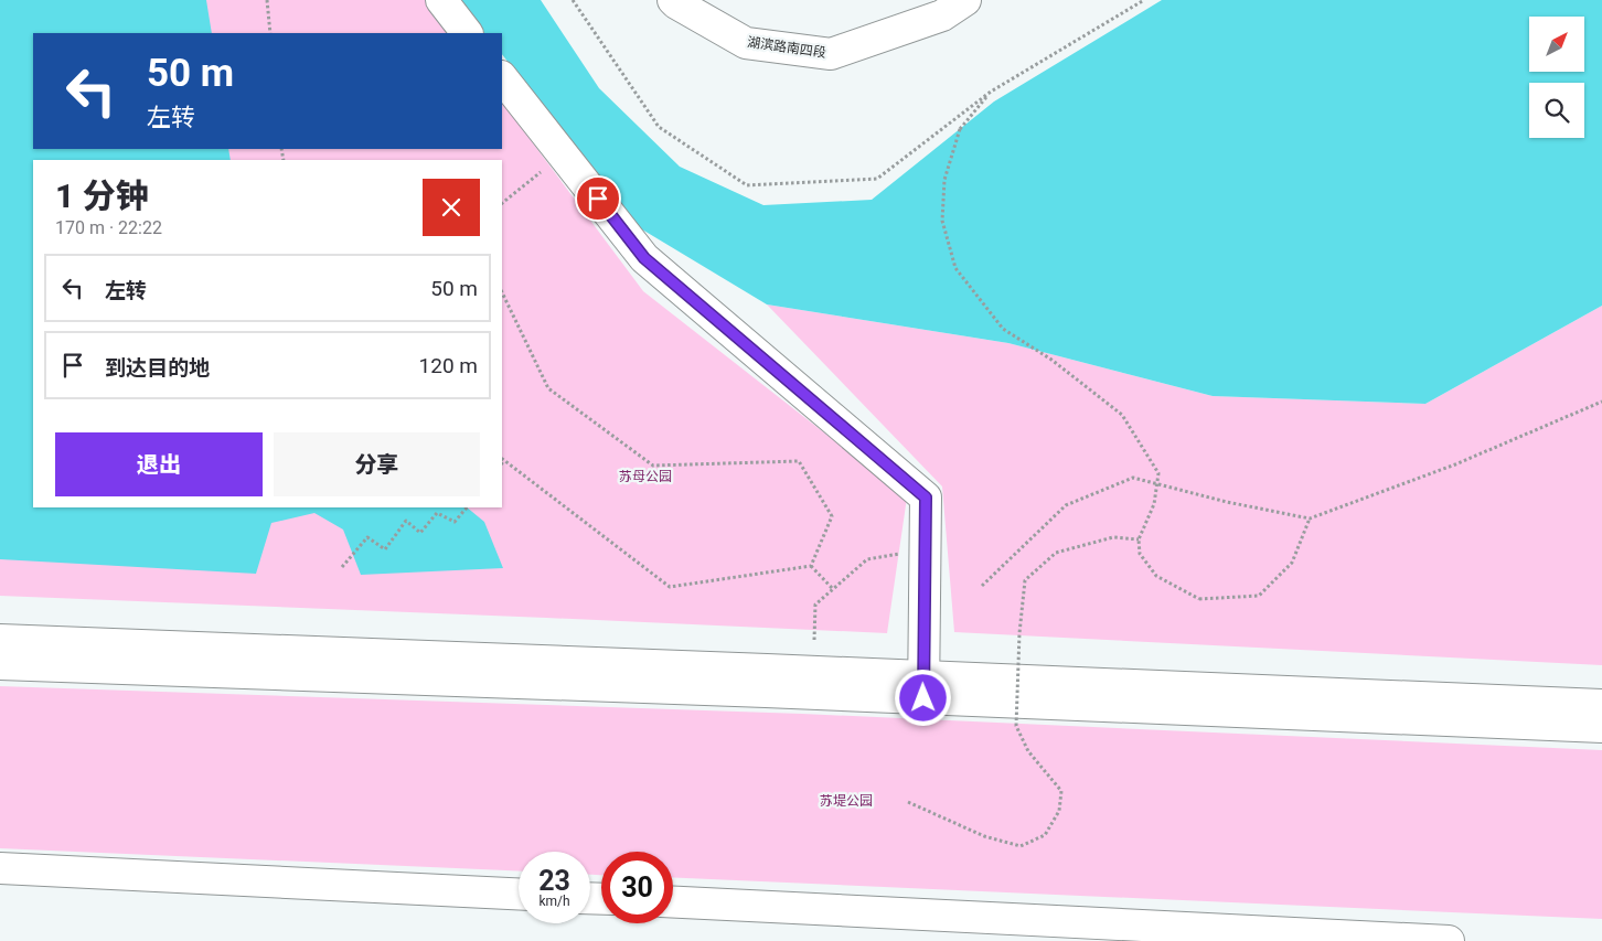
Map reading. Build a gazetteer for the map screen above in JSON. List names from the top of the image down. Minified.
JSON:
{"streets":{"main road":["湖滨路南四段"]},"parks":["苏母公园","苏堤公园"],"north":"top right","page":{"turn":["50 m","左转"],"heading":["1 分钟","170 m · 22:22"],"list":[{"name":"左转","value":"50 m"},{"name":"到达目的地","value":"120 m"}],"buttons":["退出","分享"],"speed":"23 km/h","limit":"30"}}
